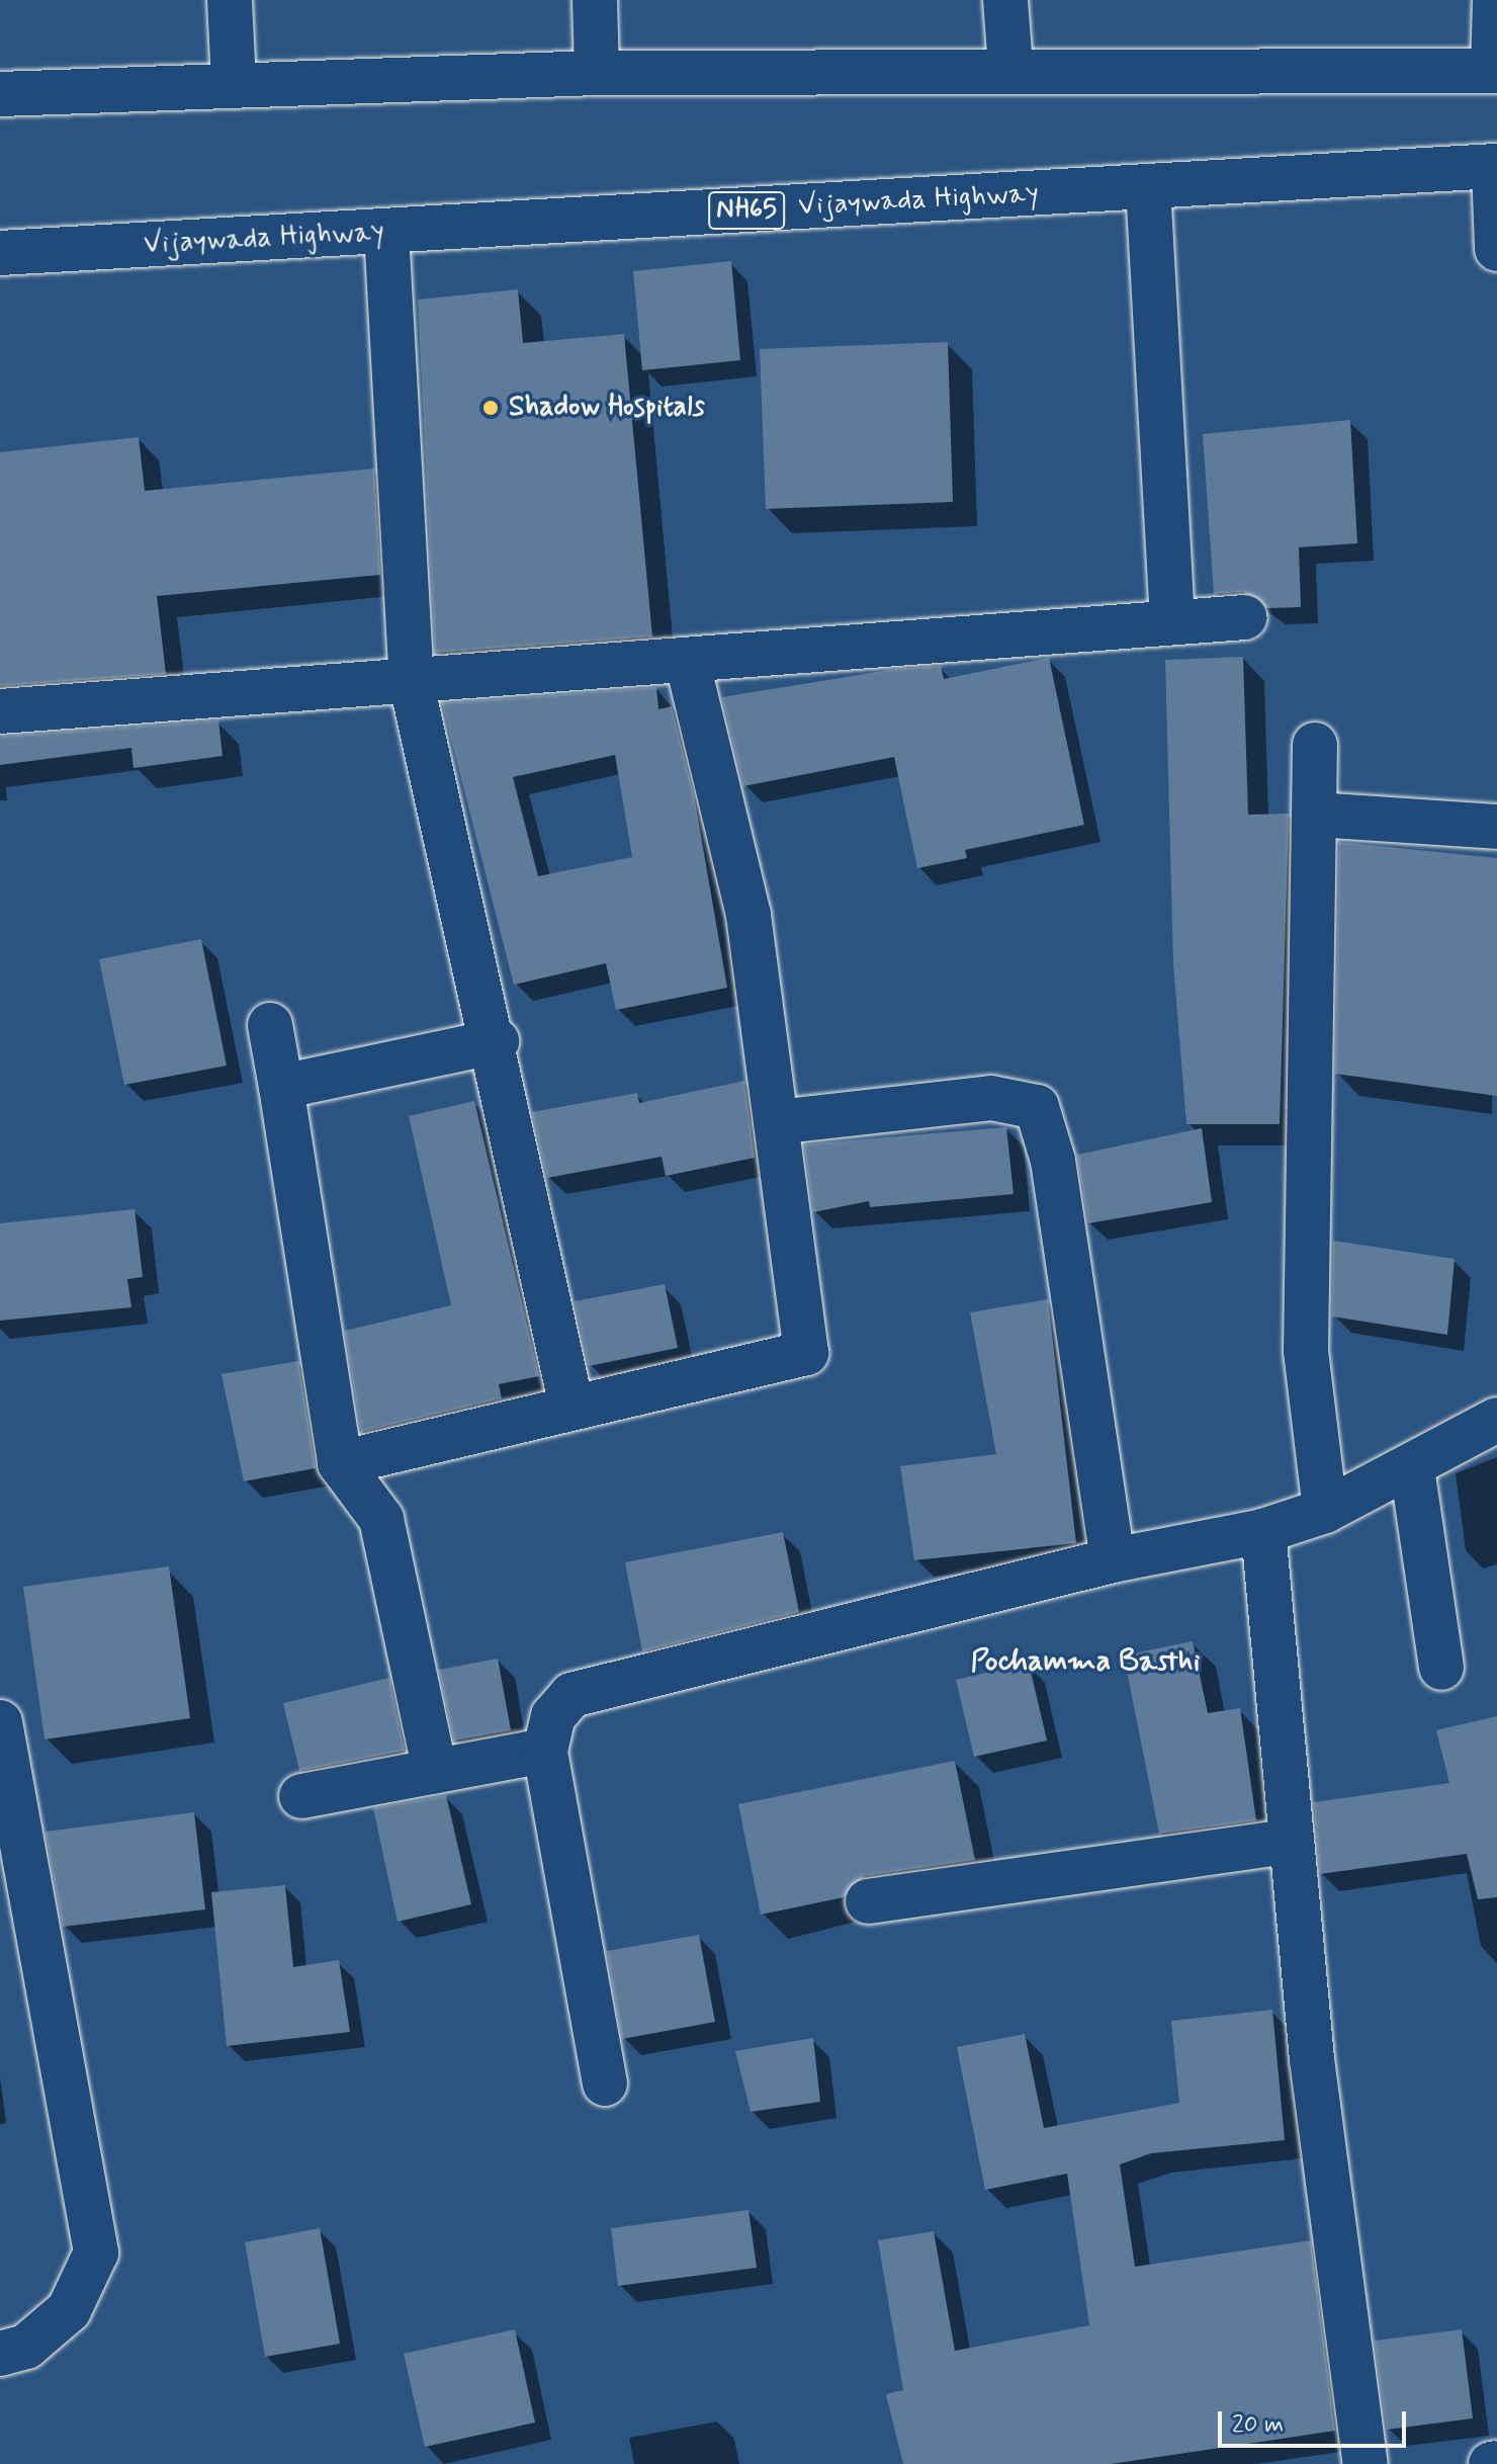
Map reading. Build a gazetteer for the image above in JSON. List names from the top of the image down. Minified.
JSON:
{"streets":{"main road":["Vijaywada Highway","NH65"]},"districts":["Pochamma Basthi"],"places":["Shadow Hospitals"],"scale_bar":"20 m"}
